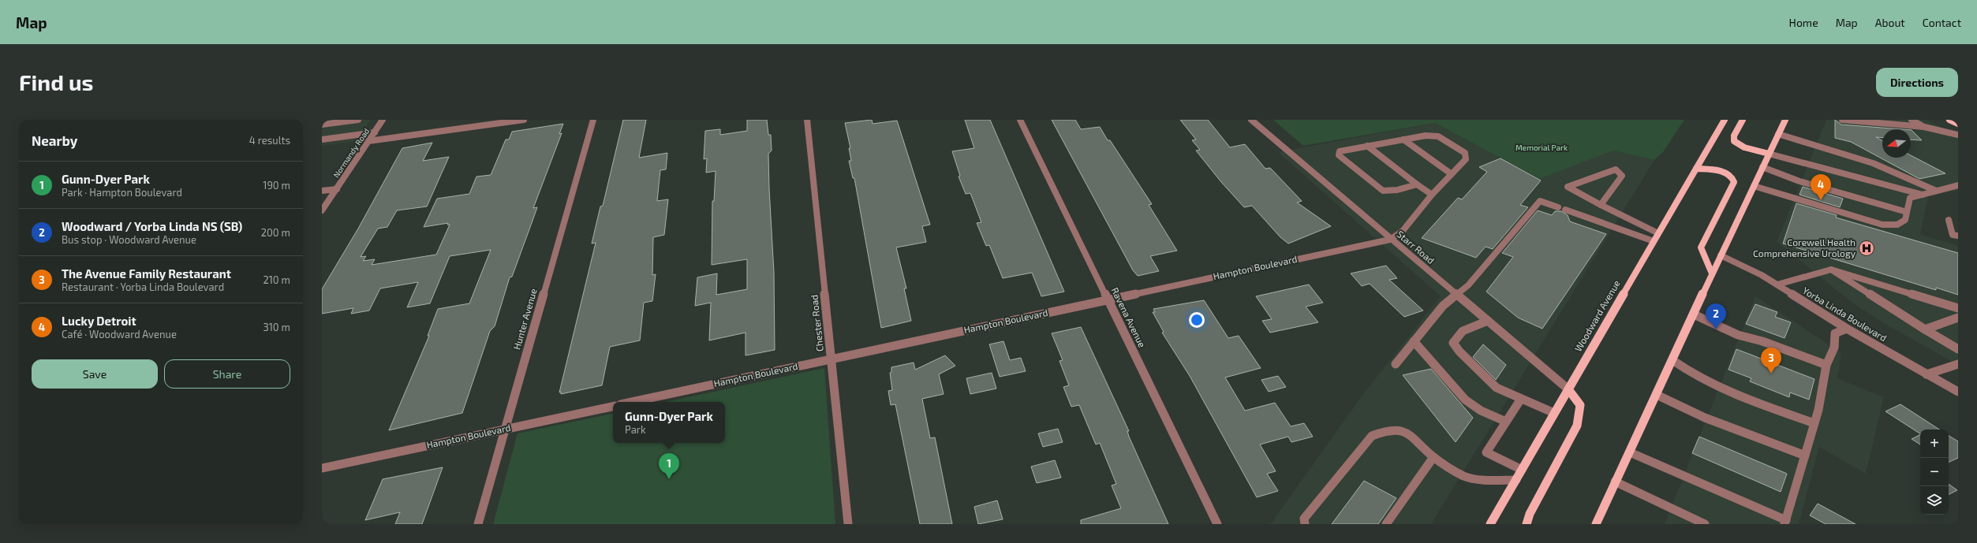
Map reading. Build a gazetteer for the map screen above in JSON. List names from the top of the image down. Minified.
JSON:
{"streets":{"main road":["Woodward Avenue"],"street":["Normandy Road","Starr Road","Hampton Boulevard","Yorba Linda Boulevard","Ravena Avenue","Hunter Avenue","Chester Road"]},"crossings":[["Starr Road","Hampton Boulevard"],["Starr Road","Woodward Avenue"],["Hampton Boulevard","Ravena Avenue"],["Hampton Boulevard","Hunter Avenue"],["Hampton Boulevard","Chester Road"]],"parks":["Memorial Park"],"places":{"hospital":["Corewell Health Comprehensive Urology"]},"north":"left","page":{"header":"Map","nav":["Home","Map","About","Contact"],"buttons":["Directions",["Save","Share"]],"title":"Find us","heading":["Nearby","4 results"],"list":[{"mark":"1","name":"Gunn-Dyer Park","note":"Park · Hampton Boulevard","value":"190 m"},{"mark":"2","name":"Woodward / Yorba Linda NS (SB)","note":"Bus stop · Woodward Avenue","value":"200 m"},{"mark":"3","name":"The Avenue Family Restaurant","note":"Restaurant · Yorba Linda Boulevard","value":"210 m"},{"mark":"4","name":"Lucky Detroit","note":"Café · Woodward Avenue","value":"310 m"}],"pins":["4","2","3","1"],"popup":["Gunn-Dyer Park","Park"],"map_buttons":["+","−"]}}
